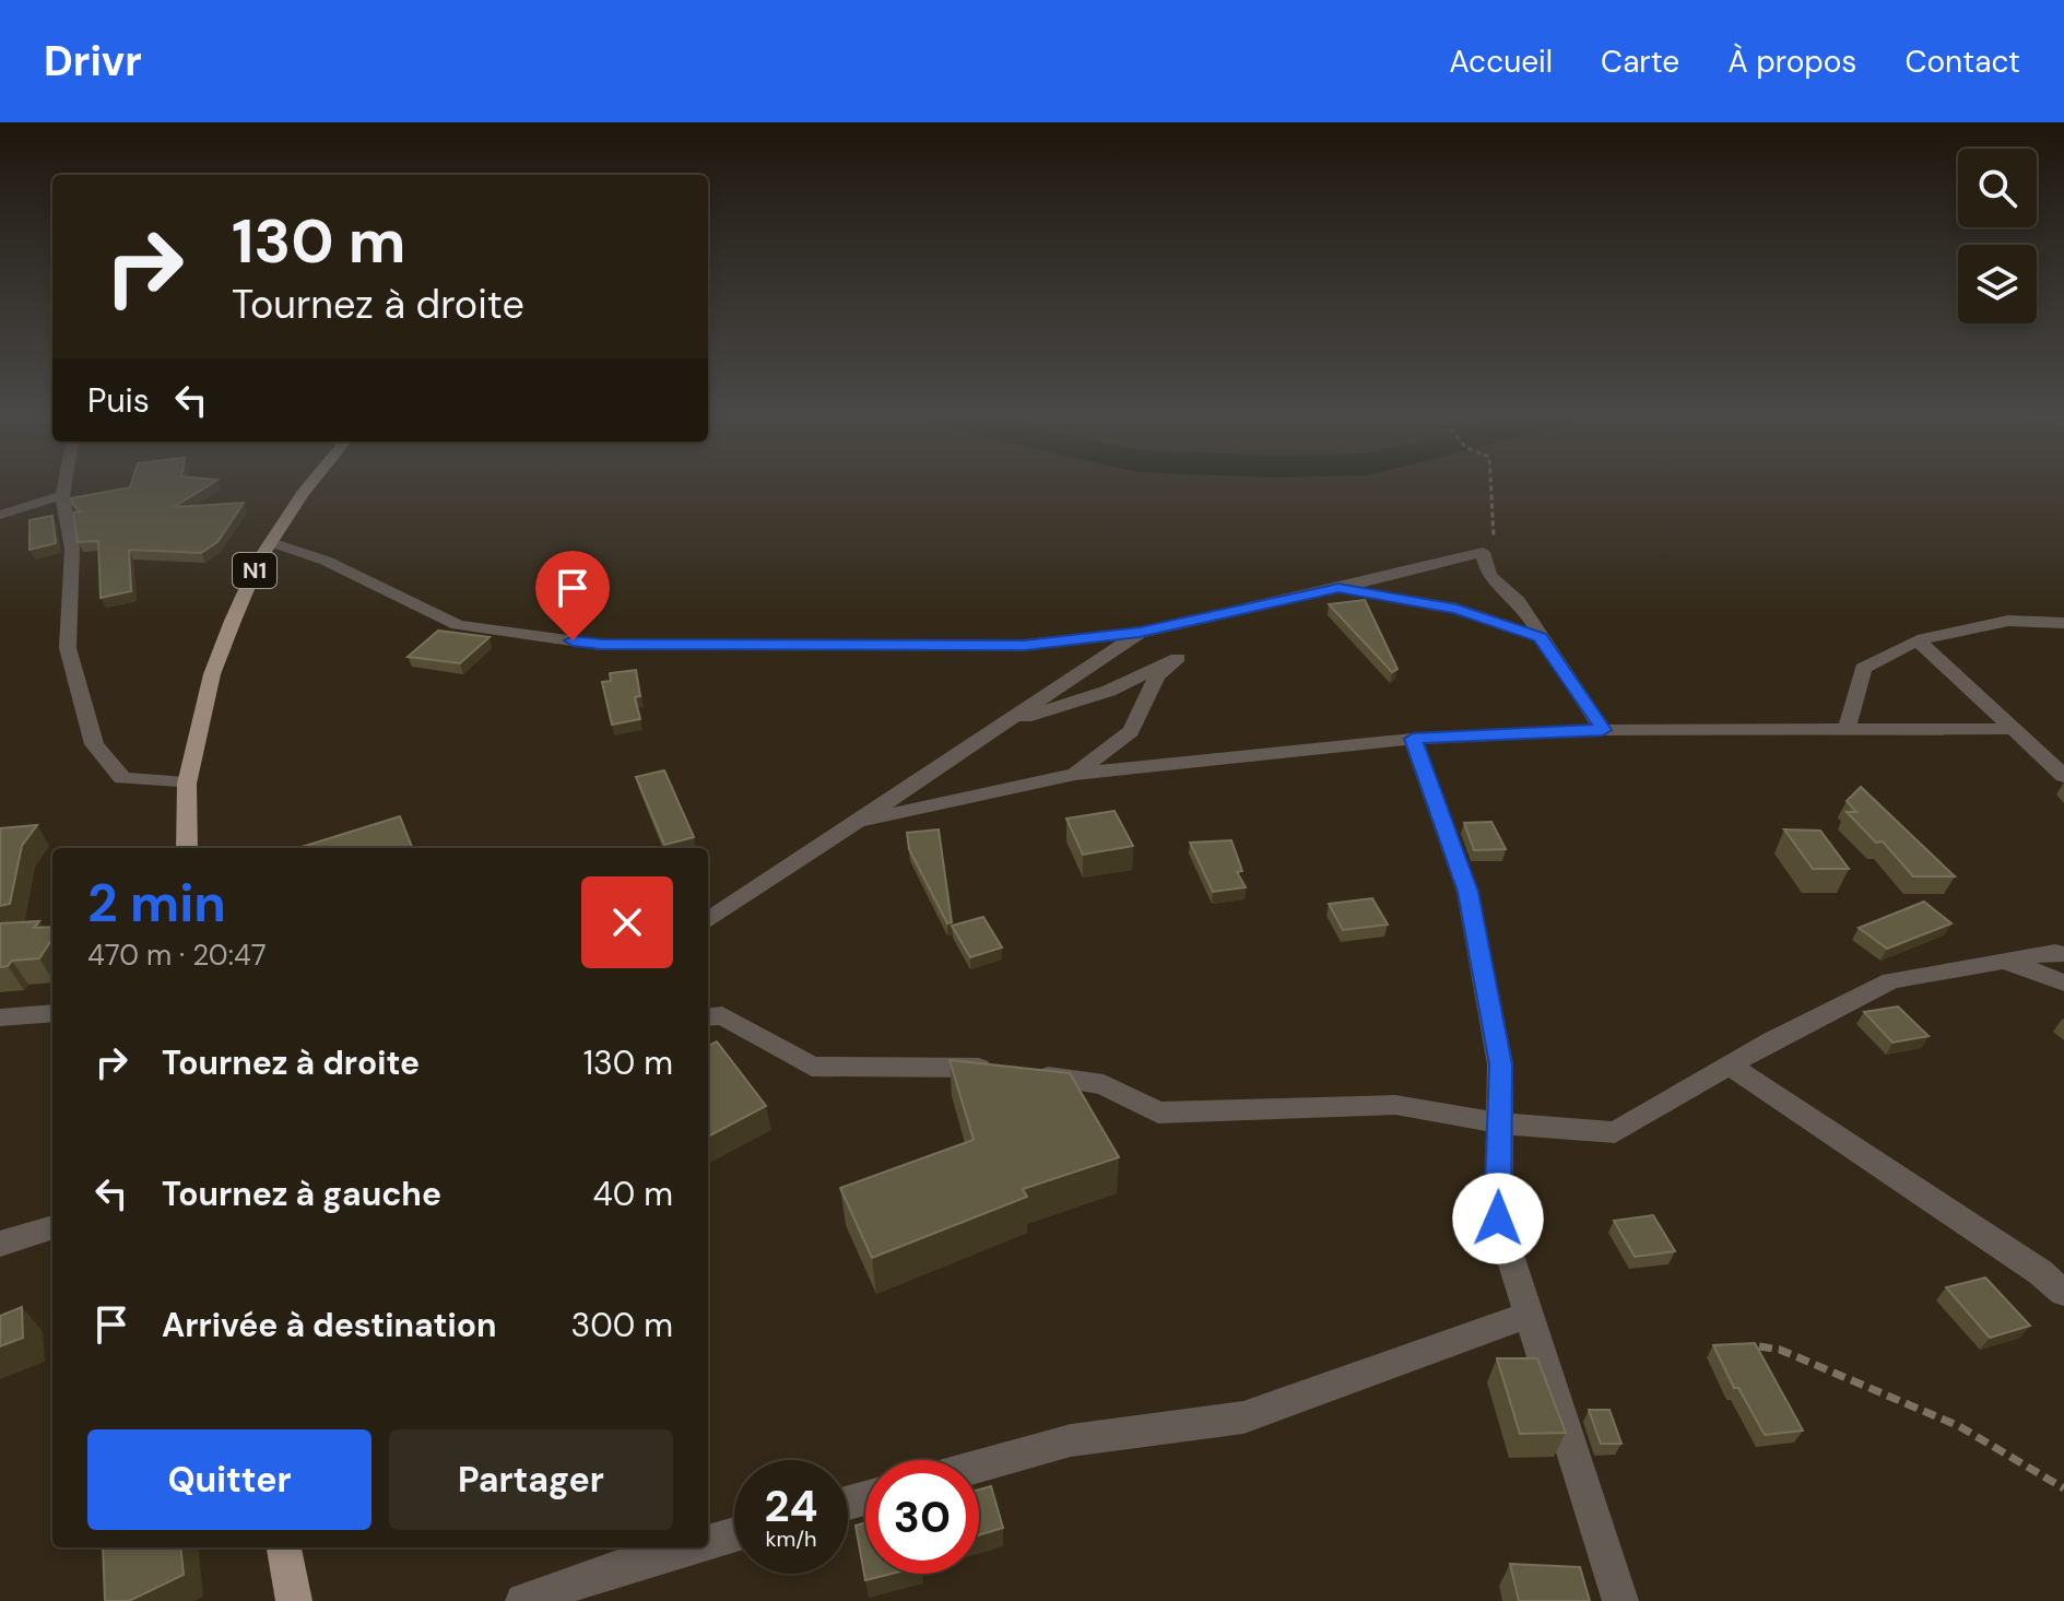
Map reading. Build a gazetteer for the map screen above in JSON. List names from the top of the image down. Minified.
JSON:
{"streets":{"main road":["N1"]},"page":{"header":"Drivr","nav":["Accueil","Carte","À propos","Contact"],"turn":["130 m","Tournez à droite"],"then":"Puis","heading":["2 min","470 m · 20:47"],"list":[{"name":"Tournez à droite","value":"130 m"},{"name":"Tournez à gauche","value":"40 m"},{"name":"Arrivée à destination","value":"300 m"}],"buttons":["Quitter","Partager"],"speed":"24 km/h","limit":"30"}}
